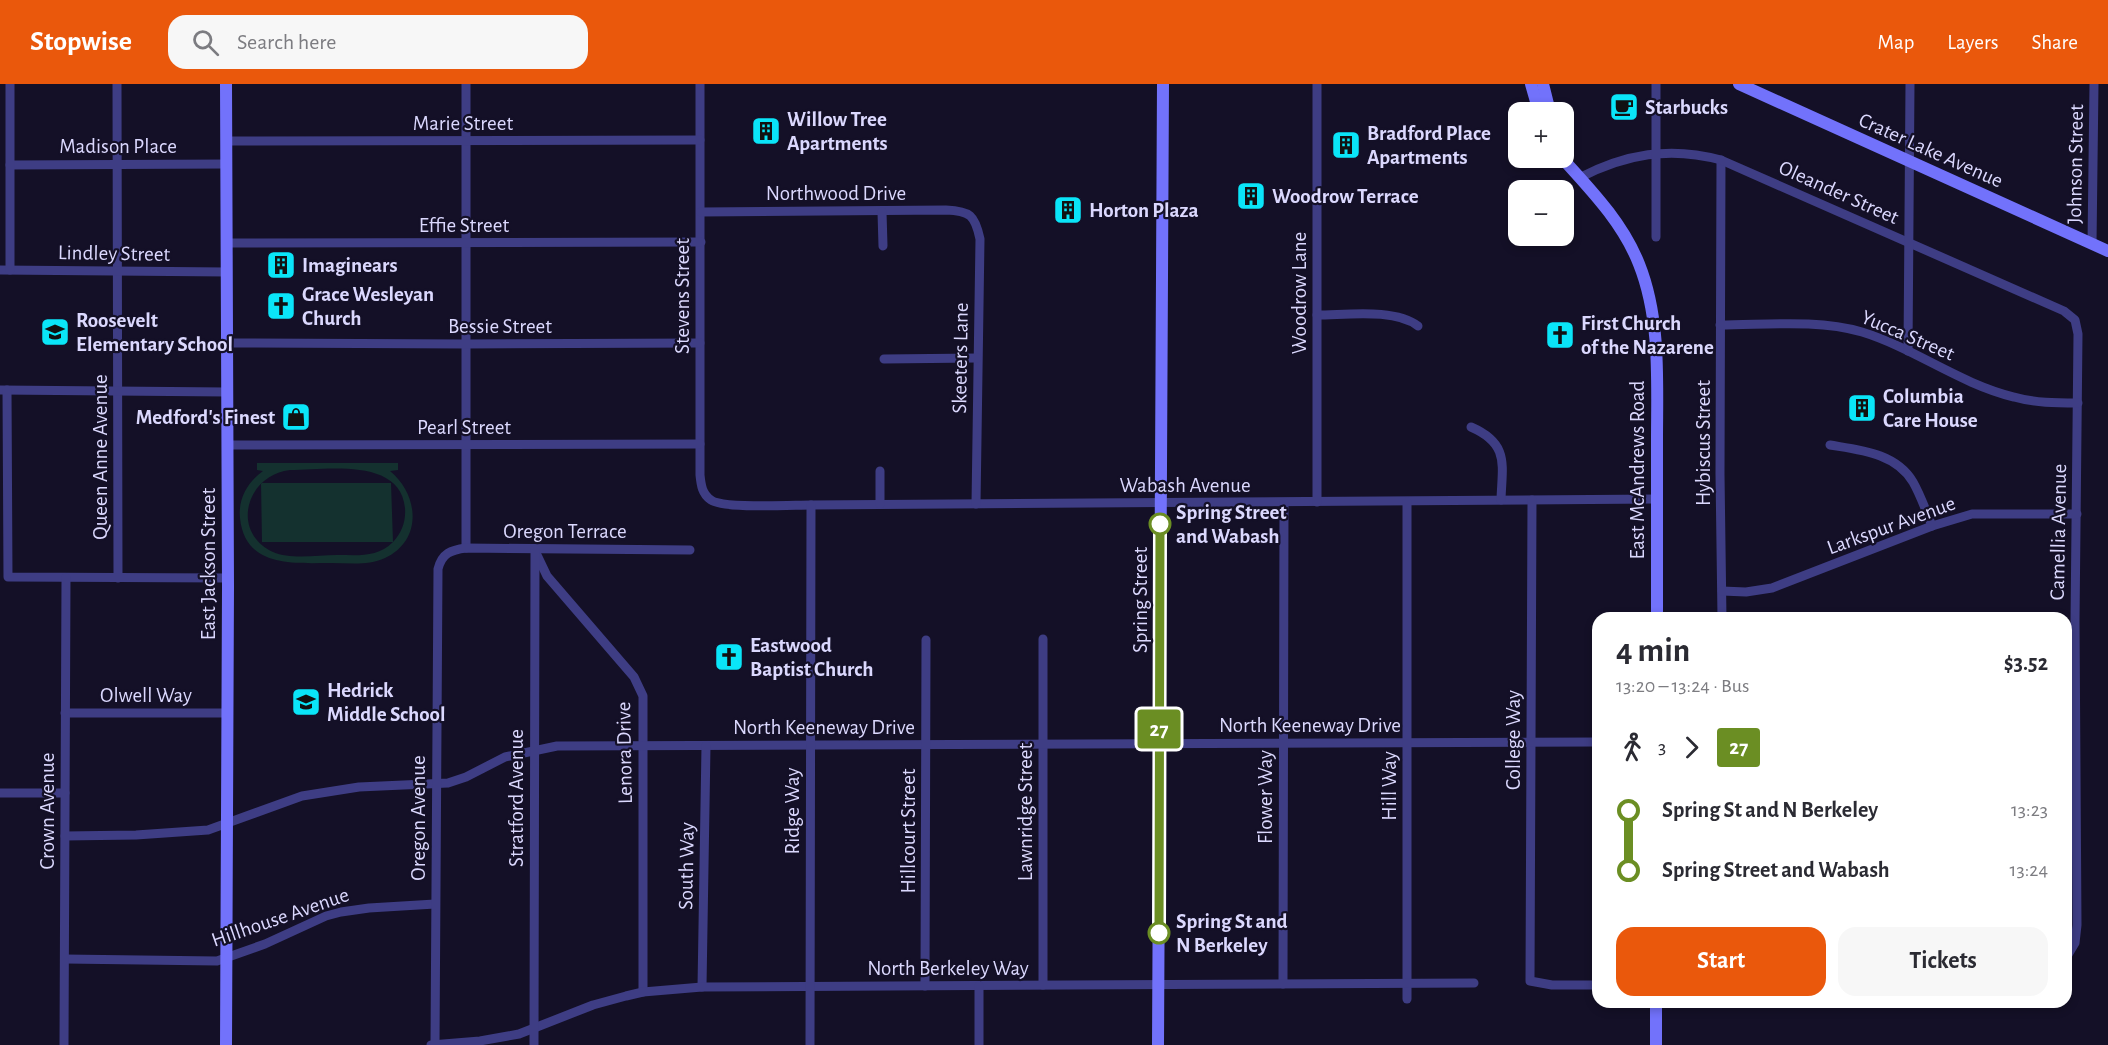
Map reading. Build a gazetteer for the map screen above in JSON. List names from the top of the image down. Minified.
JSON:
{"streets":{"street":["Marie Street","Madison Place","Crater Lake Avenue","Johnson Street","Oleander Street","Northwood Drive","Effie Street","Lindley Street","Woodrow Lane","Stevens Street","Bessie Street","Yucca Street","Skeeters Lane","Pearl Street","Hybiscus Street","Queen Anne Avenue","East McAndrews Road","Wabash Avenue","Larkspur Avenue","Oregon Terrace","Camellia Avenue","East Jackson Street","Spring Street","Olwell Way","North Keeneway Drive","College Way","Lenora Drive","Hill Way","Flower Way","Stratford Avenue","Crown Avenue","Ridge Way","Lawnridge Street","Oregon Avenue","Hillcourt Street","South Way","Hillhouse Avenue","North Berkeley Way"]},"crossings":[["Marie Street","Stevens Street"],["Marie Street","East Jackson Street"],["Madison Place","Queen Anne Avenue"],["Madison Place","East Jackson Street"],["Crater Lake Avenue","Johnson Street"],["Oleander Street","Hybiscus Street"],["Oleander Street","East McAndrews Road"],["Oleander Street","Camellia Avenue"],["Northwood Drive","Stevens Street"],["Northwood Drive","Skeeters Lane"],["Effie Street","Stevens Street"],["Effie Street","East Jackson Street"],["Lindley Street","Queen Anne Avenue"],["Lindley Street","East Jackson Street"],["Woodrow Lane","Wabash Avenue"],["Stevens Street","Bessie Street"],["Stevens Street","Pearl Street"],["Stevens Street","Wabash Avenue"],["Bessie Street","East Jackson Street"],["Yucca Street","Hybiscus Street"],["Yucca Street","Camellia Avenue"],["Skeeters Lane","Wabash Avenue"],["Pearl Street","East Jackson Street"],["Hybiscus Street","Larkspur Avenue"],["East McAndrews Road","Wabash Avenue"],["Wabash Avenue","Spring Street"],["Wabash Avenue","College Way"],["Wabash Avenue","Hill Way"],["Wabash Avenue","Flower Way"],["Wabash Avenue","Ridge Way"],["Larkspur Avenue","Camellia Avenue"],["Oregon Terrace","Lenora Drive"],["Oregon Terrace","Stratford Avenue"],["Oregon Terrace","Oregon Avenue"],["East Jackson Street","Olwell Way"],["East Jackson Street","North Keeneway Drive"],["East Jackson Street","Hillhouse Avenue"],["Spring Street","North Keeneway Drive"],["Spring Street","North Berkeley Way"],["Olwell Way","Crown Avenue"],["North Keeneway Drive","College Way"],["North Keeneway Drive","Lenora Drive"],["North Keeneway Drive","Hill Way"],["North Keeneway Drive","Flower Way"],["North Keeneway Drive","Stratford Avenue"],["North Keeneway Drive","Crown Avenue"],["North Keeneway Drive","Ridge Way"],["North Keeneway Drive","Lawnridge Street"],["North Keeneway Drive","Oregon Avenue"],["North Keeneway Drive","Hillcourt Street"],["North Keeneway Drive","South Way"],["Lenora Drive","Stratford Avenue"],["Lenora Drive","North Berkeley Way"],["Hill Way","North Berkeley Way"],["Flower Way","North Berkeley Way"],["Stratford Avenue","North Berkeley Way"],["Crown Avenue","Hillhouse Avenue"],["Ridge Way","North Berkeley Way"],["Lawnridge Street","North Berkeley Way"],["Oregon Avenue","Hillhouse Avenue"],["Oregon Avenue","North Berkeley Way"],["Hillcourt Street","North Berkeley Way"],["South Way","North Berkeley Way"]],"places":{"cafe":["Starbucks"],"building":["Willow Tree Apartments","Bradford Place Apartments","Woodrow Terrace","Horton Plaza","Imaginears","Columbia Care House"],"church":["Grace Wesleyan Church","First Church of the Nazarene","Eastwood Baptist Church"],"school or university":["Roosevelt Elementary School","Hedrick Middle School"],"shop":["Medford's Finest"],"other":["Spring Street and Wabash","Spring St and N Berkeley"]},"lines":["bus line 27"],"page":{"header":"Stopwise","search":"Search here","nav":["Map","Layers","Share"],"on_map":"27","map_buttons":["+","−"],"heading":["4 min","13:20 – 13:24 · Bus","$3.52"],"legs":["3","27"],"list":[{"name":"Spring St and N Berkeley","value":"13:23"},{"name":"Spring Street and Wabash","value":"13:24"}],"buttons":["Start","Tickets"]}}
